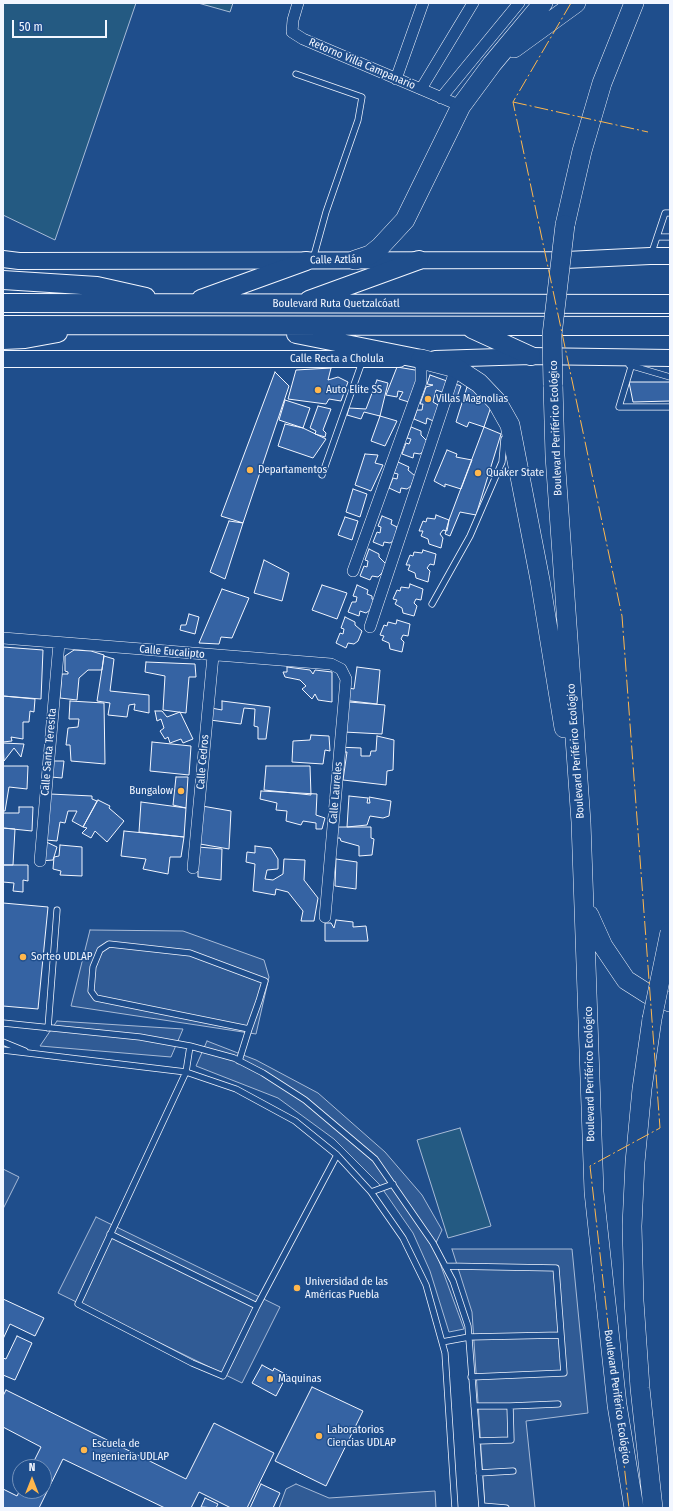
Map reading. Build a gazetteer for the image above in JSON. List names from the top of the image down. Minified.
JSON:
{"streets":{"highway":["Boulevard Periférico Ecológico"],"main road":["Calle Aztlán","Boulevard Ruta Quetzalcóatl","Calle Recta a Cholula"],"street":["Retorno Villa Campanario","Calle Eucalipto","Calle Santa Teresita","Calle Cedros","Calle Laureles"]},"crossings":[["Calle Eucalipto","Calle Santa Teresita"],["Calle Eucalipto","Calle Cedros"],["Calle Eucalipto","Calle Laureles"]],"places":["Auto Elite SS","Villas Magnolias","Departamentos","Quaker State","Bungalow","Sorteo UDLAP","Universidad de las Américas Puebla","Maquinas","Laboratorios Ciencias UDLAP","Escuela de Ingenieria UDLAP"],"scale_bar":"50 m","north":"top"}
